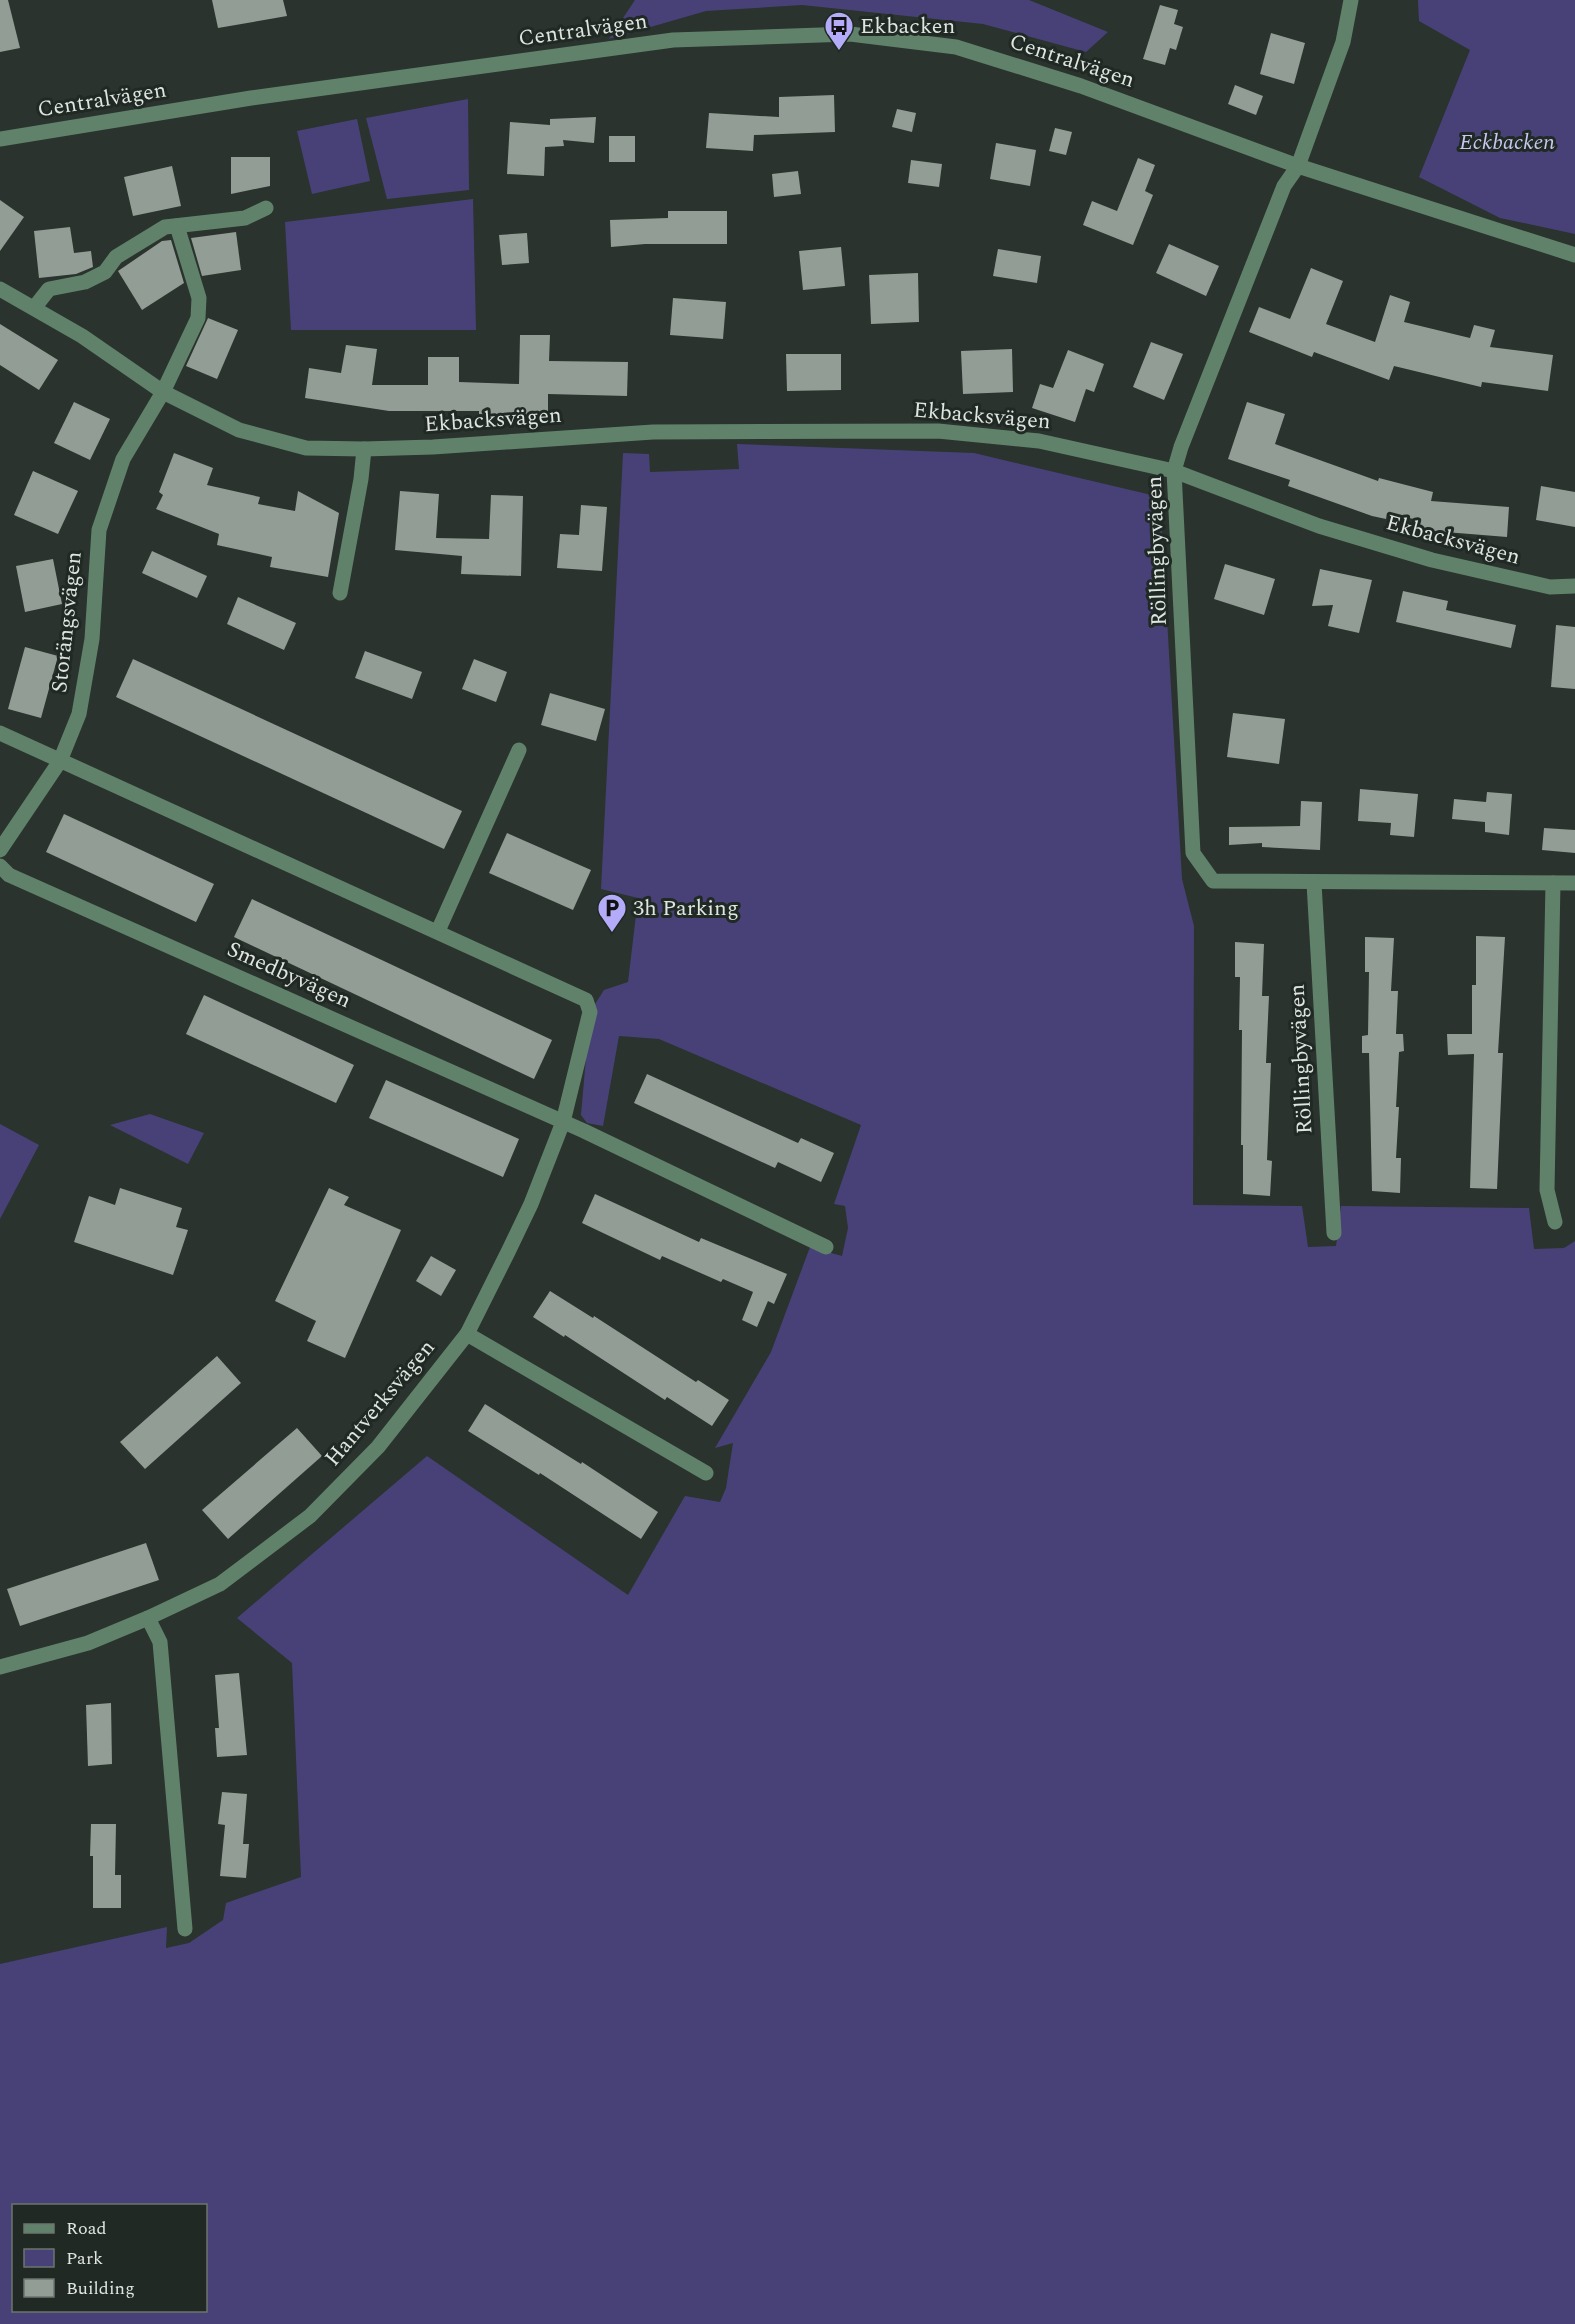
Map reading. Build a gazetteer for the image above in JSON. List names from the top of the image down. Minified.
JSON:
{"streets":{"street":["Centralvägen","Ekbacksvägen","Röllingbyvägen","Storängsvägen","Smedbyvägen","Hantverksvägen"]},"crossings":[["Centralvägen","Röllingbyvägen"],["Ekbacksvägen","Röllingbyvägen"],["Ekbacksvägen","Storängsvägen"],["Smedbyvägen","Hantverksvägen"]],"parks":["Eckbacken"],"places":{"bus stop":["Ekbacken"],"parking":["3h Parking"]},"legend":["Road","Park","Building"]}
